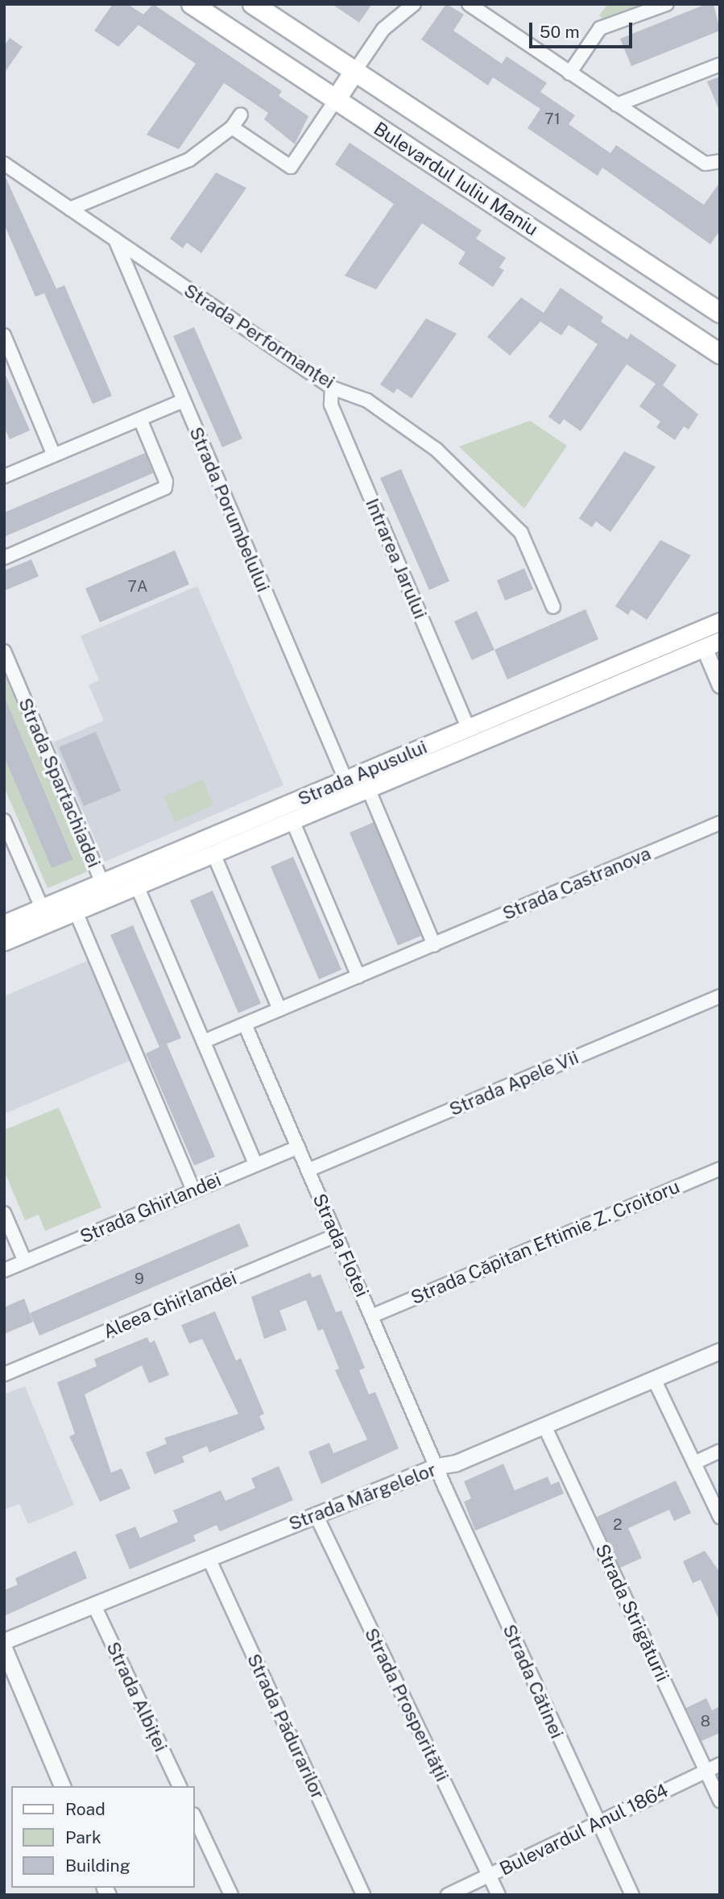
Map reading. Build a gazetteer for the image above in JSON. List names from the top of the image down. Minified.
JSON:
{"streets":{"main road":["Bulevardul Iuliu Maniu","Strada Apusului"],"street":["Strada Performanței","Strada Porumbelului","Intrarea Jarului","Strada Spartachiadei","Strada Castranova","Strada Apele Vii","Strada Ghirlandei","Strada Căpitan Eftimie Z. Croitoru","Strada Flotei","Aleea Ghirlandei","Strada Mărgelelor","Strada Strigăturii","Strada Cătinei","Strada Albiței","Strada Prosperității","Strada Pădurarilor","Bulevardul Anul 1864"]},"crossings":[["Strada Performanței","Strada Porumbelului"],["Strada Performanței","Intrarea Jarului"],["Strada Porumbelului","Strada Apusului"],["Intrarea Jarului","Strada Apusului"],["Strada Apusului","Strada Spartachiadei"],["Strada Castranova","Strada Flotei"],["Strada Apele Vii","Strada Flotei"],["Strada Ghirlandei","Strada Flotei"],["Strada Căpitan Eftimie Z. Croitoru","Strada Flotei"],["Strada Flotei","Aleea Ghirlandei"],["Strada Flotei","Strada Mărgelelor"],["Strada Flotei","Strada Cătinei"],["Strada Mărgelelor","Strada Strigăturii"],["Strada Mărgelelor","Strada Cătinei"],["Strada Mărgelelor","Strada Albiței"],["Strada Mărgelelor","Strada Prosperității"],["Strada Mărgelelor","Strada Pădurarilor"],["Strada Strigăturii","Bulevardul Anul 1864"],["Strada Cătinei","Bulevardul Anul 1864"],["Strada Prosperității","Bulevardul Anul 1864"]],"house_numbers":["71","7A","9","2","8"],"legend":["Road","Park","Building"],"scale_bar":"50 m"}
